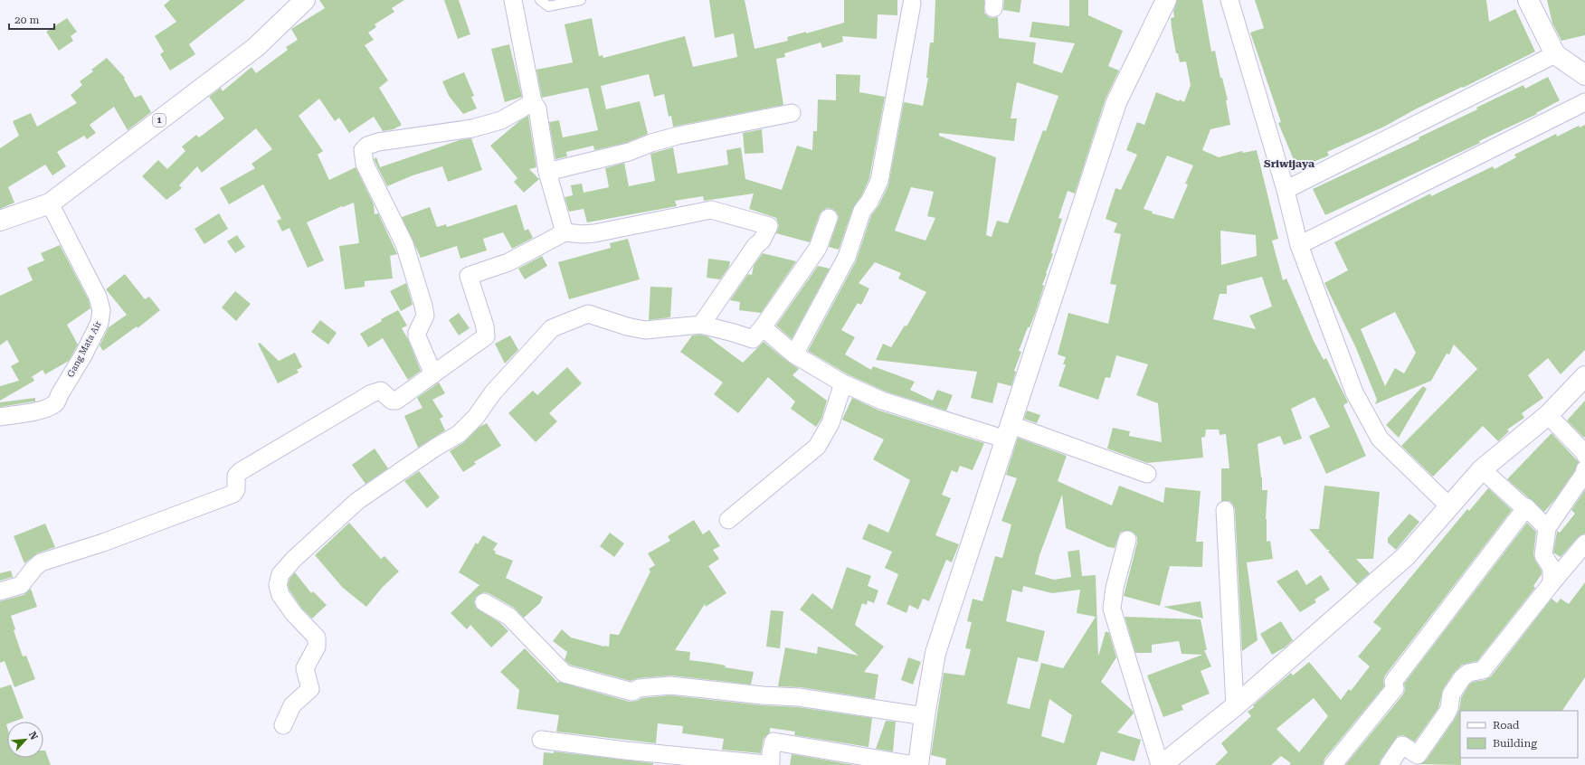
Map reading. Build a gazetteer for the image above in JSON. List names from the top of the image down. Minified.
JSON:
{"streets":{"main road":["1"],"street":["Gang Mata Air"]},"crossings":[["1","Gang Mata Air"]],"districts":["Sriwijaya"],"legend":["Road","Building"],"scale_bar":"20 m","north":"top right"}
